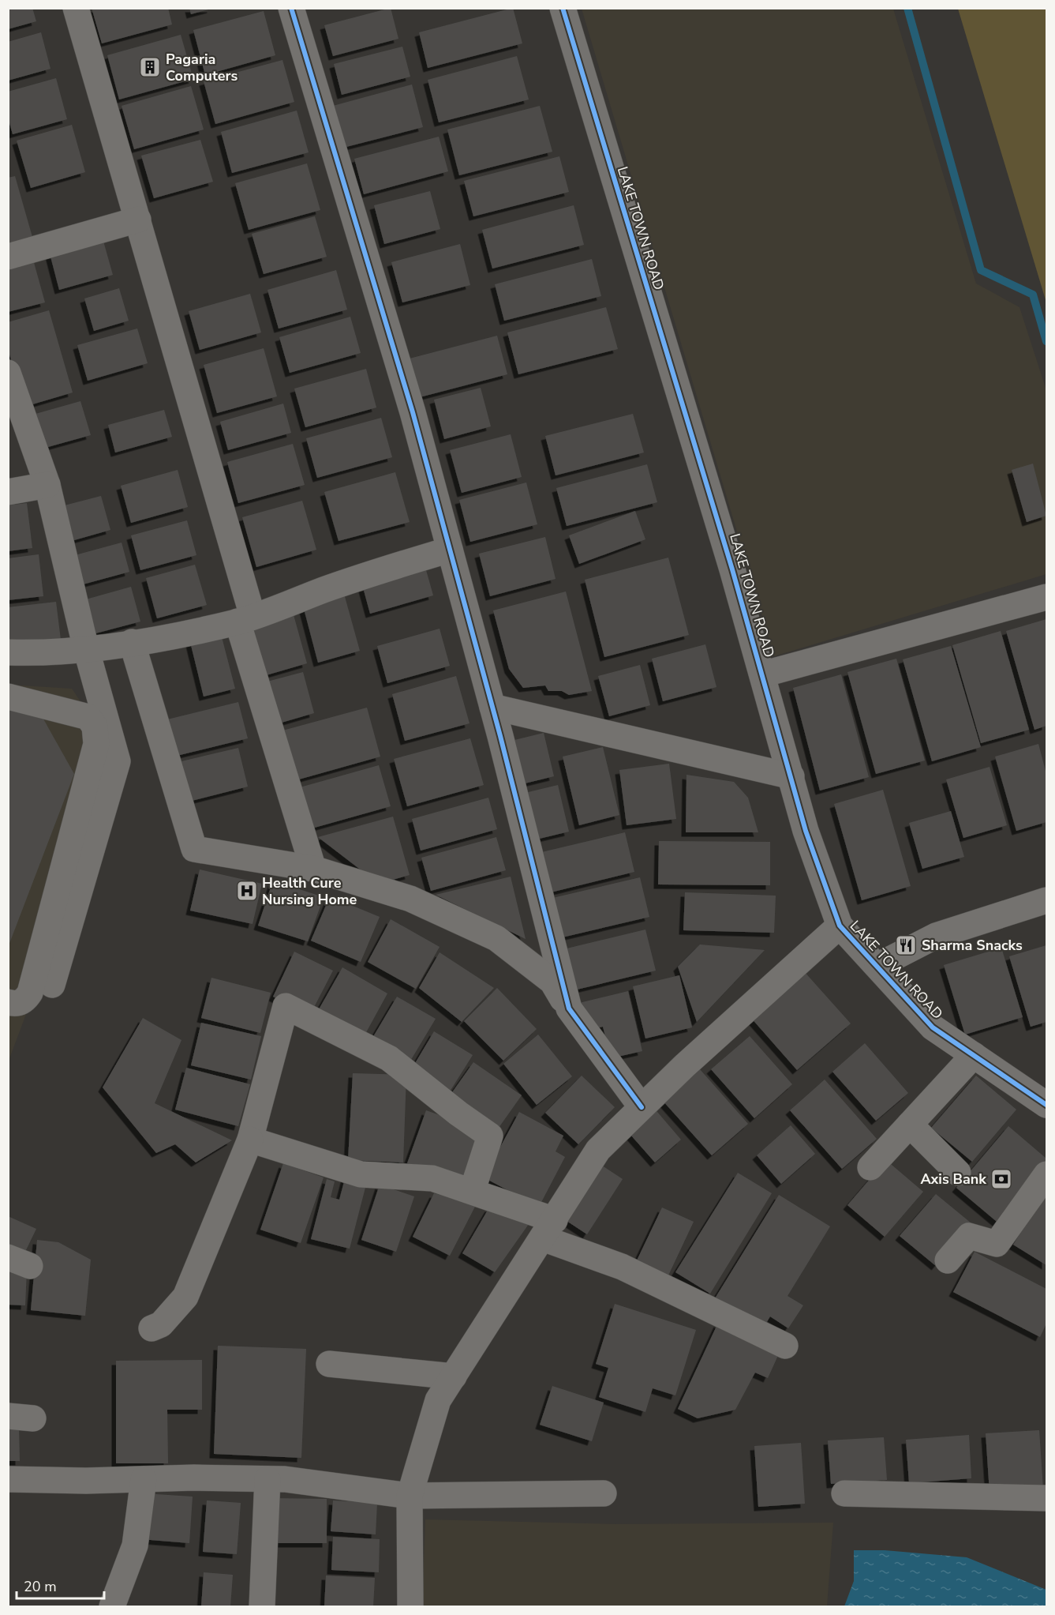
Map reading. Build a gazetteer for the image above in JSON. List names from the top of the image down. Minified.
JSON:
{"streets":{"street":["LAKE TOWN ROAD"]},"places":{"building":["Pagaria Computers"],"hospital":["Health Cure Nursing Home"],"restaurant":["Sharma Snacks"],"bank":["Axis Bank"]},"scale_bar":"20 m"}
